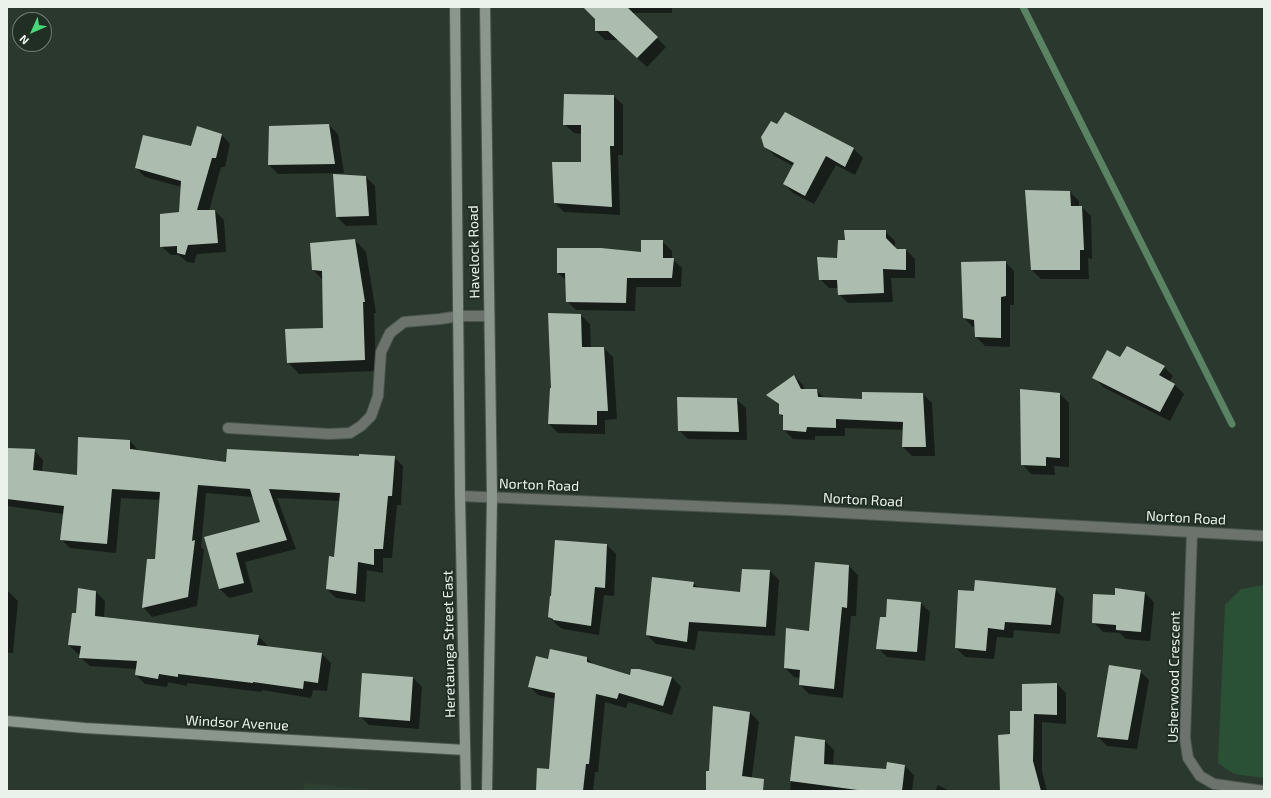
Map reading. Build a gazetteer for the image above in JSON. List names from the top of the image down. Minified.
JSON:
{"streets":{"main road":["Havelock Road","Heretaunga Street East","Windsor Avenue"],"street":["Norton Road","Usherwood Crescent"]},"crossings":[["Havelock Road","Norton Road"],["Havelock Road","Heretaunga Street East"],["Norton Road","Heretaunga Street East"],["Norton Road","Usherwood Crescent"],["Heretaunga Street East","Windsor Avenue"]],"north":"bottom left"}
